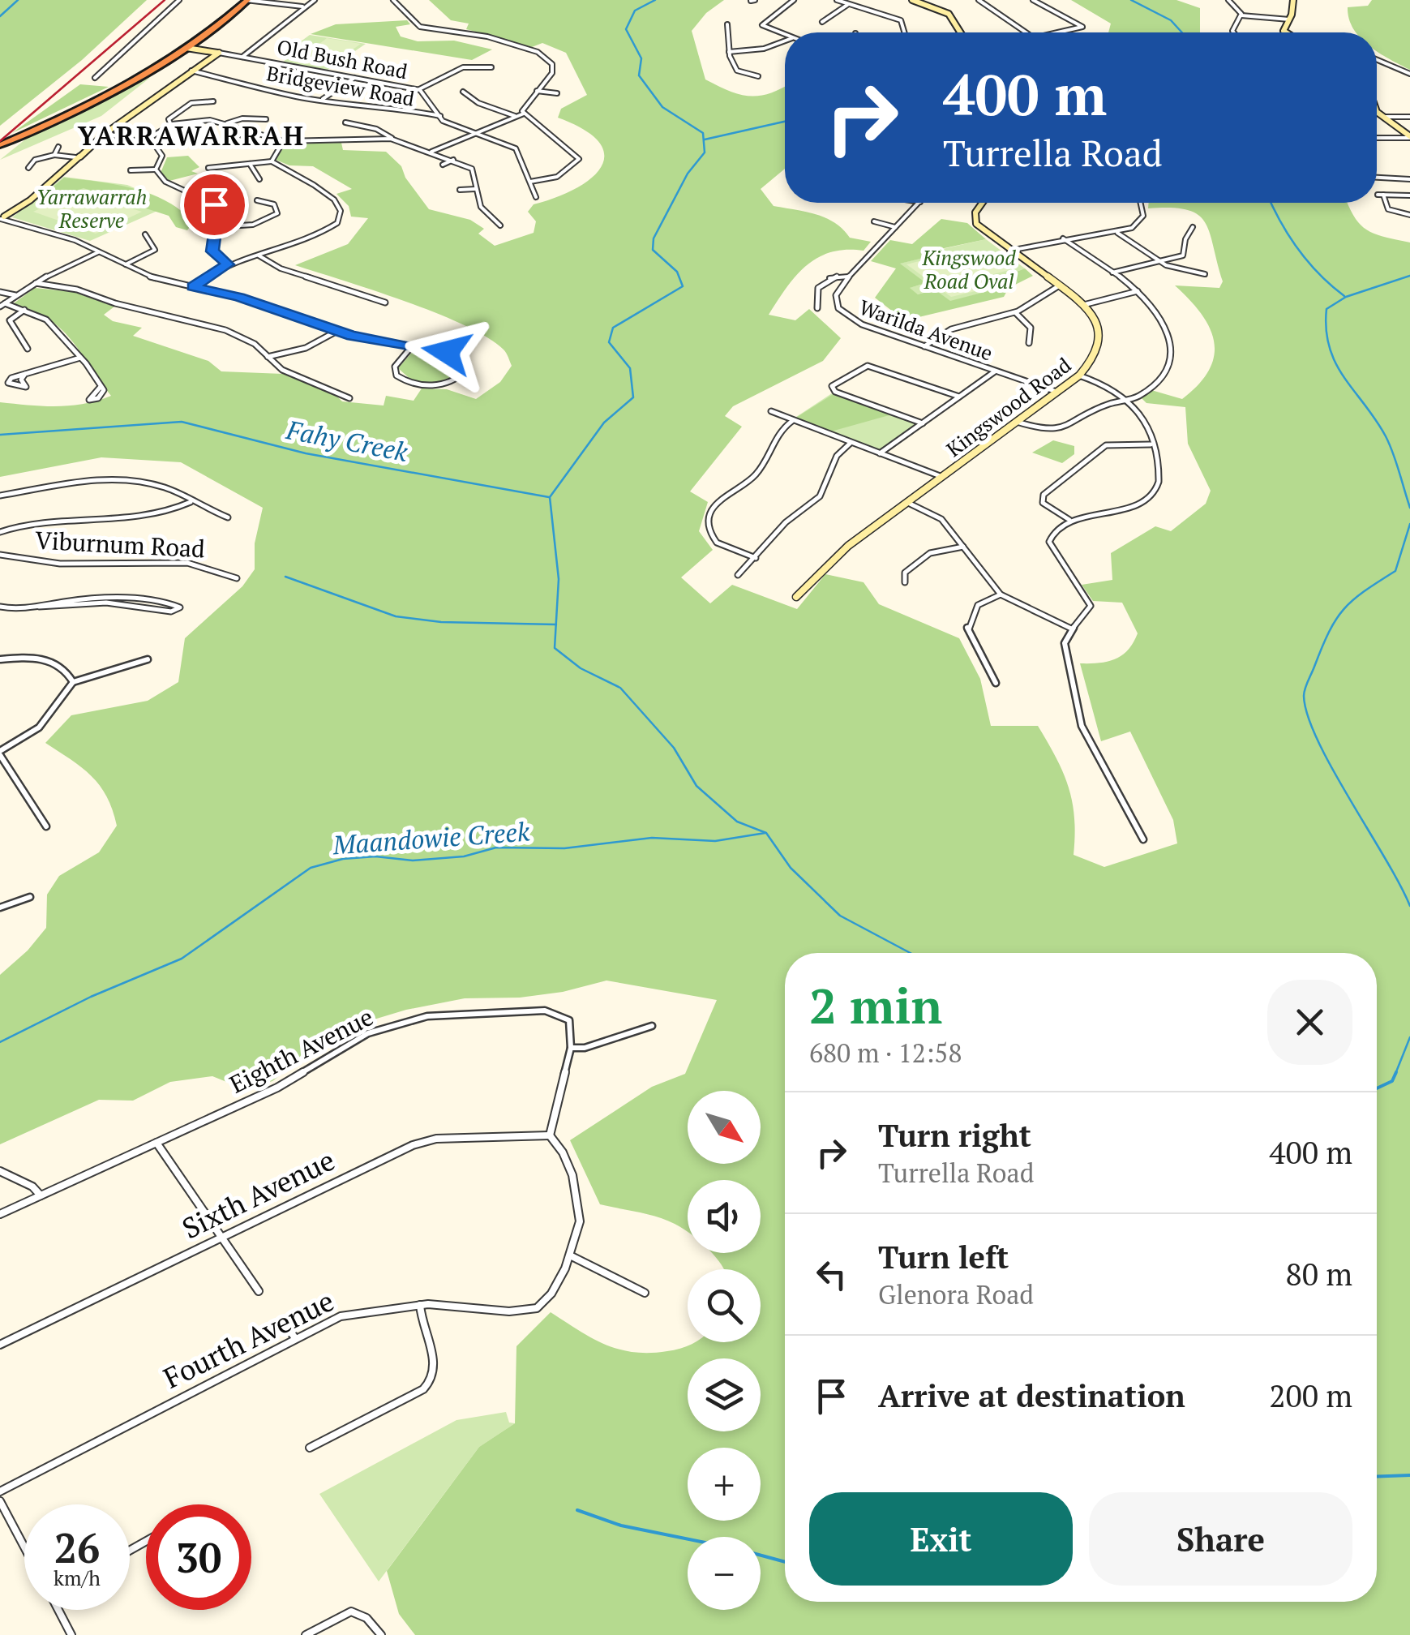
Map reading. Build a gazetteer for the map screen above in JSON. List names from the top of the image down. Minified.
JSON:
{"streets":{"street":["Old Bush Road","Bridgeview Road","Warilda Avenue","Kingswood Road","Viburnum Road","Eighth Avenue","Sixth Avenue","Fourth Avenue"]},"crossings":[["Old Bush Road","Bridgeview Road"],["Warilda Avenue","Kingswood Road"]],"districts":["YARRAWARRAH"],"water":["Fahy Creek","Maandowie Creek"],"parks":["Yarrawarrah Reserve","Kingswood Road Oval"],"north":"bottom right","page":{"turn":["400 m","Turrella Road"],"heading":["2 min","680 m · 12:58"],"map_buttons":["+","−"],"list":[{"name":"Turn right","note":"Turrella Road","value":"400 m"},{"name":"Turn left","note":"Glenora Road","value":"80 m"},{"name":"Arrive at destination","value":"200 m"}],"buttons":["Exit","Share"],"speed":"26 km/h","limit":"30"}}
